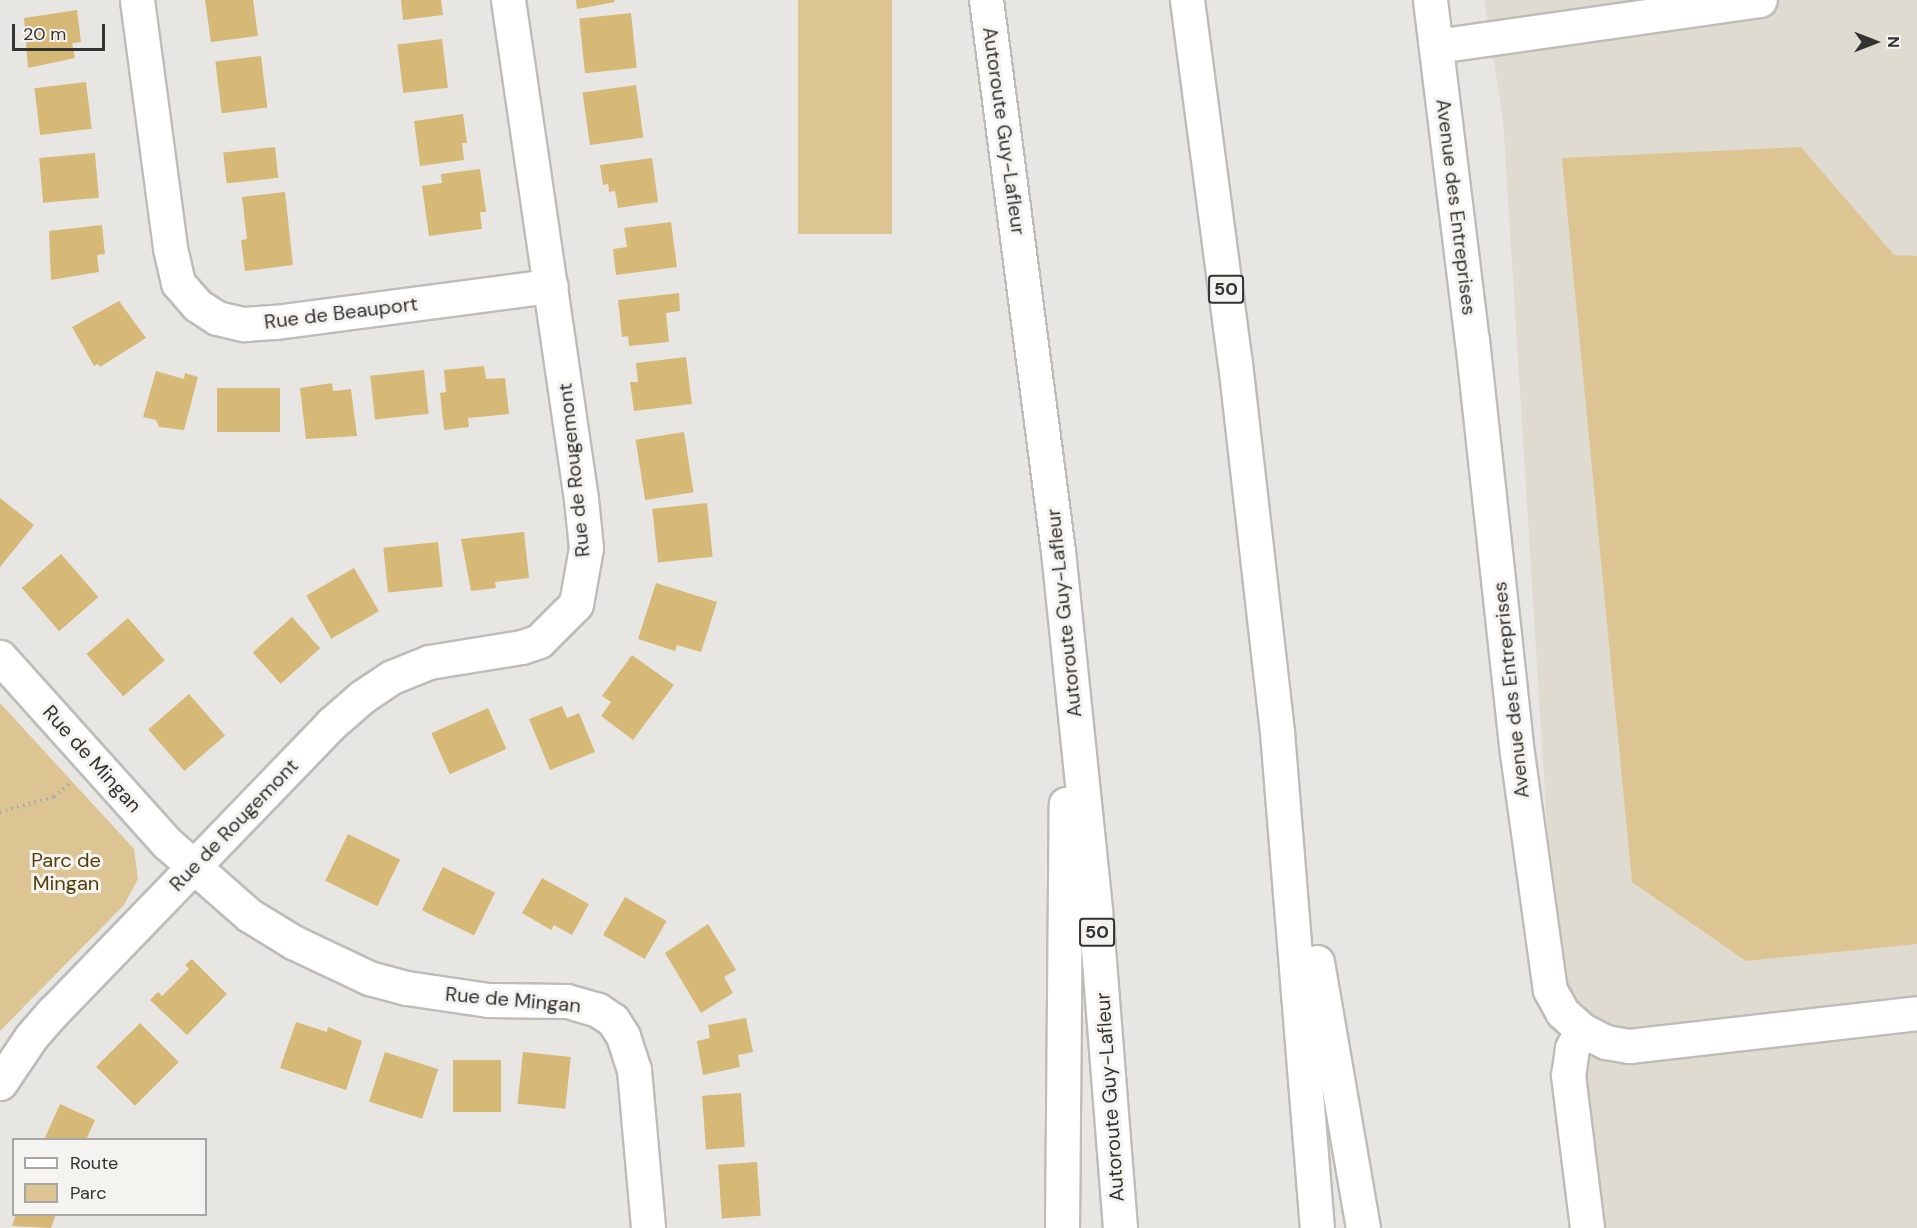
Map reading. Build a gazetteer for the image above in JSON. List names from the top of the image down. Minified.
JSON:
{"streets":{"main road":["Autoroute Guy-Lafleur","Avenue des Entreprises","50","Rue de Beauport","Rue de Rougemont","Rue de Mingan"]},"crossings":[["Rue de Beauport","Rue de Rougemont"],["Rue de Rougemont","Rue de Mingan"]],"parks":["Parc de Mingan"],"legend":["Route","Parc"],"scale_bar":"20 m","north":"right"}
